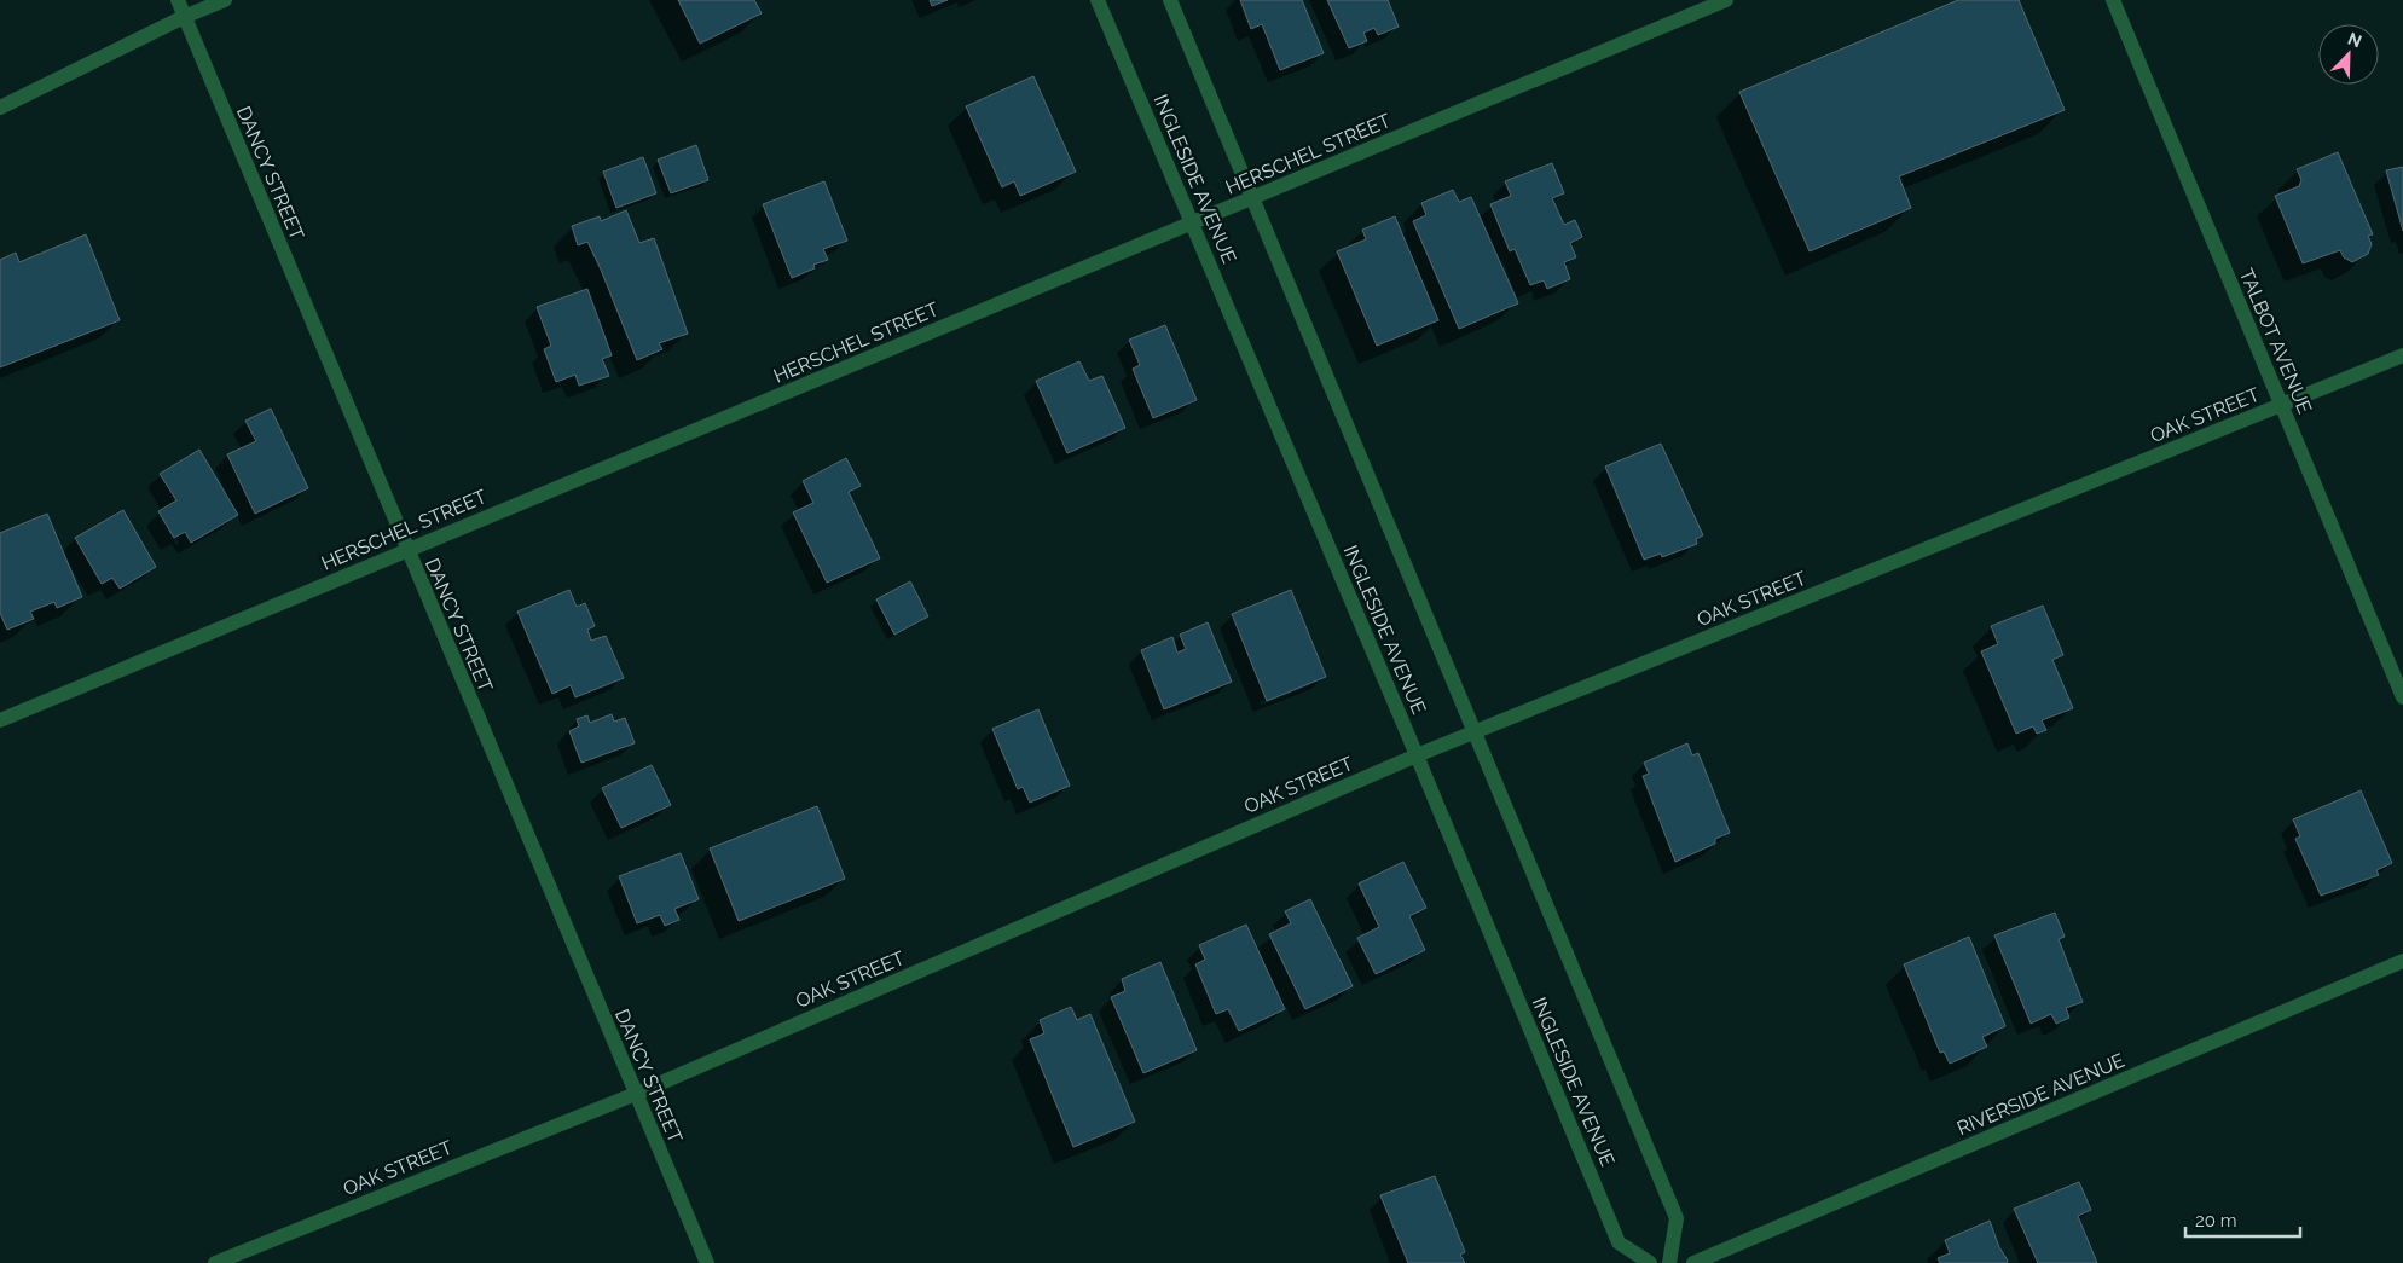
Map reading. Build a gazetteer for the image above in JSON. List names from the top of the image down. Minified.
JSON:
{"streets":{"street":["HERSCHEL STREET","DANCY STREET","INGLESIDE AVENUE","TALBOT AVENUE","OAK STREET","RIVERSIDE AVENUE"]},"crossings":[["HERSCHEL STREET","DANCY STREET"],["HERSCHEL STREET","INGLESIDE AVENUE"],["DANCY STREET","OAK STREET"],["INGLESIDE AVENUE","OAK STREET"],["TALBOT AVENUE","OAK STREET"]],"scale_bar":"20 m","north":"top right"}
